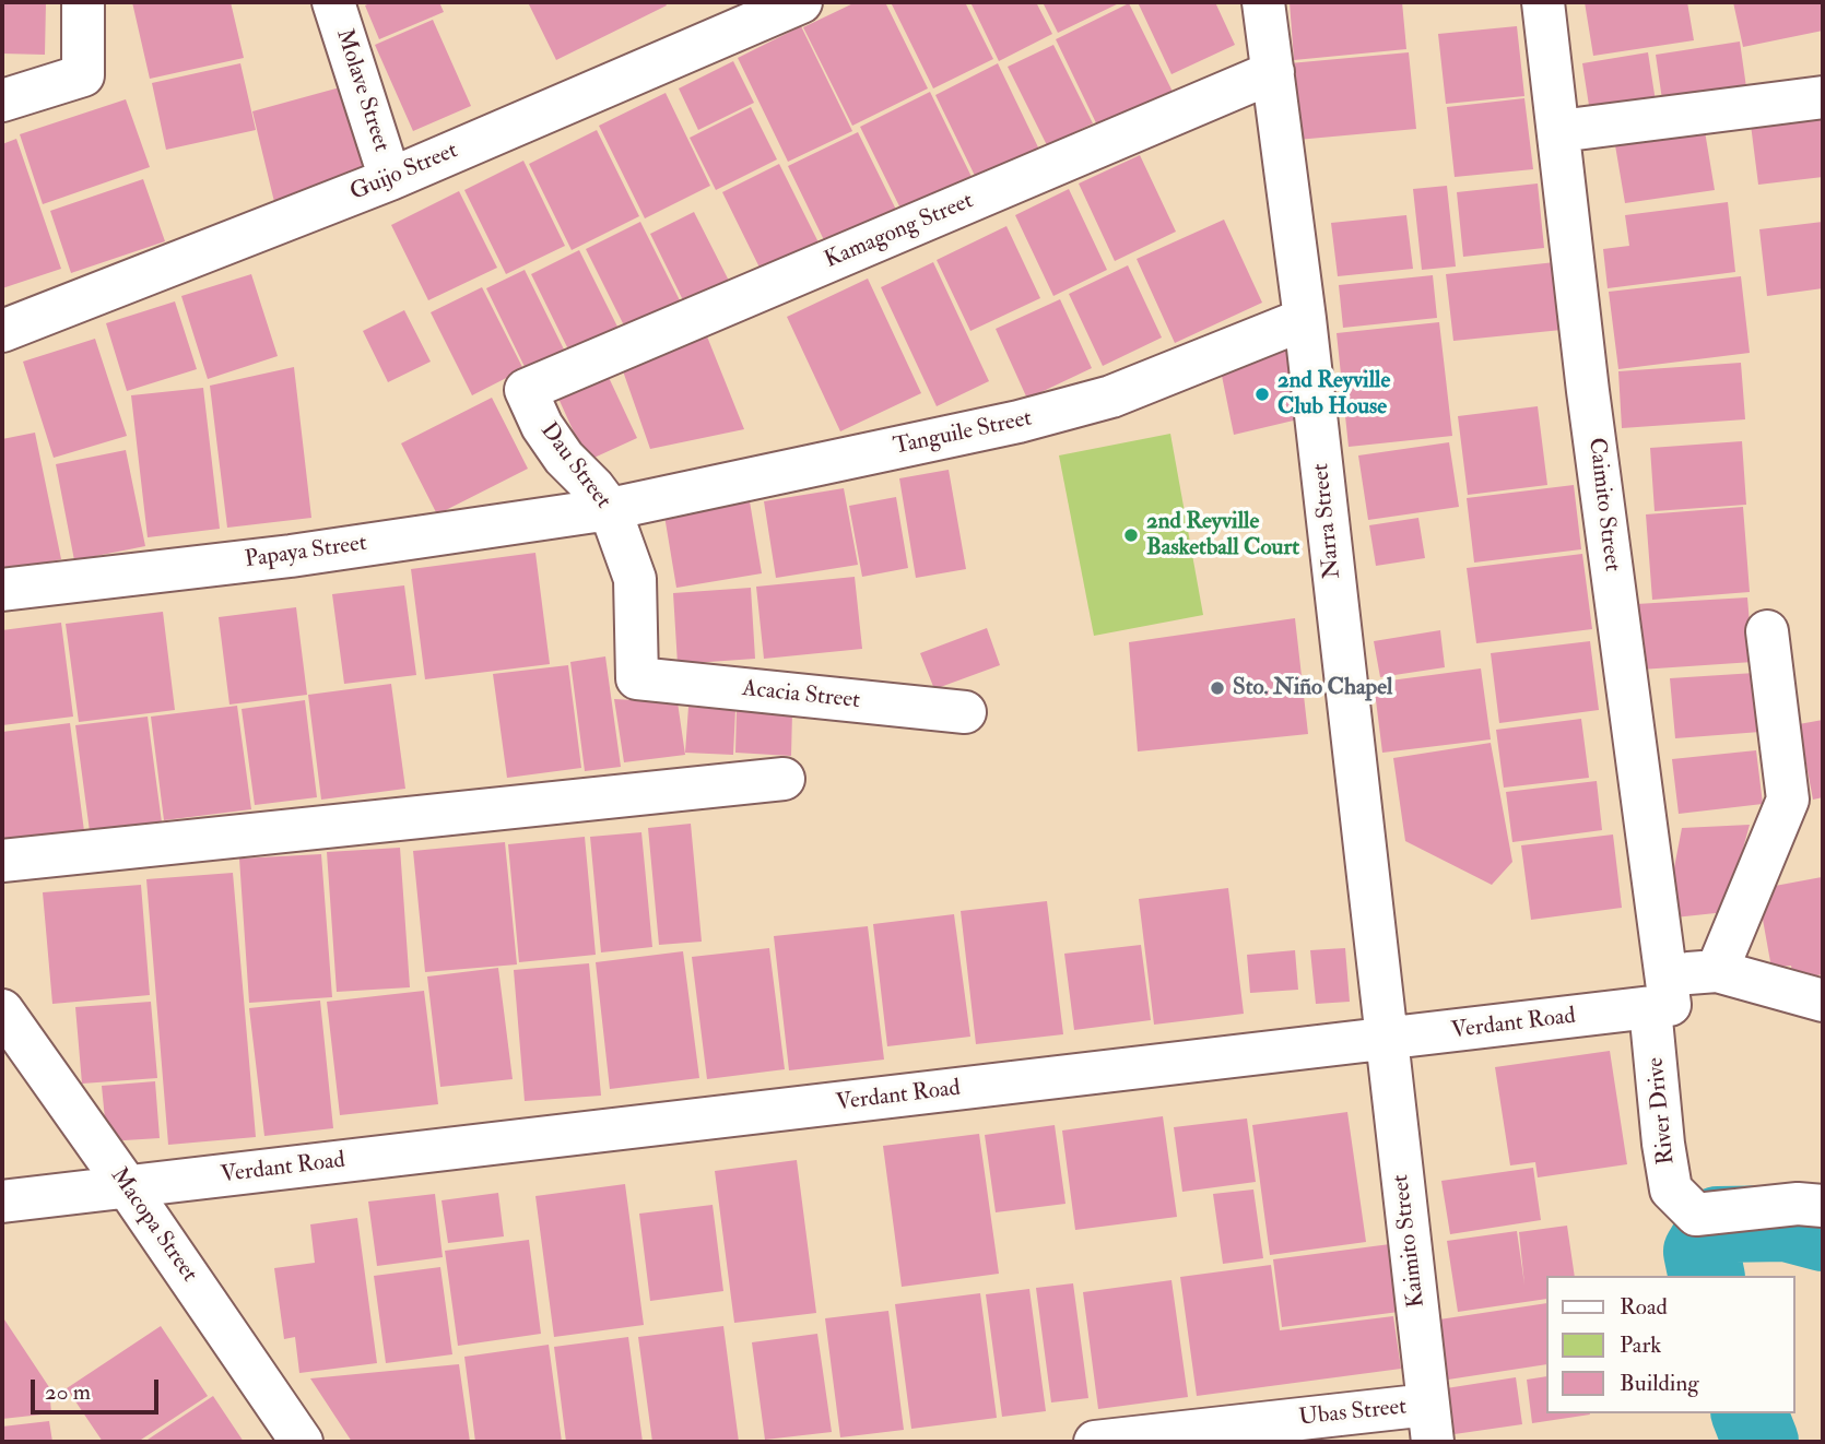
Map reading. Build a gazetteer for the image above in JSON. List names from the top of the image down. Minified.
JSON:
{"streets":{"street":["Molave Street","Guijo Street","Kamagong Street","Tanguile Street","Dau Street","Caimito Street","Narra Street","Papaya Street","Acacia Street","Verdant Road","River Drive","Macopa Street","Kaimito Street","Ubas Street"]},"crossings":[["Molave Street","Guijo Street"],["Kamagong Street","Dau Street"],["Kamagong Street","Narra Street"],["Tanguile Street","Dau Street"],["Tanguile Street","Narra Street"],["Tanguile Street","Papaya Street"],["Dau Street","Papaya Street"],["Dau Street","Acacia Street"],["Caimito Street","Verdant Road"],["Caimito Street","River Drive"],["Narra Street","Verdant Road"],["Narra Street","Kaimito Street"],["Verdant Road","River Drive"],["Verdant Road","Macopa Street"],["Verdant Road","Kaimito Street"],["Kaimito Street","Ubas Street"]],"places":["2nd Reyville Club House","2nd Reyville Basketball Court","Sto. Niño Chapel"],"legend":["Road","Park","Building"],"scale_bar":"20 m"}
